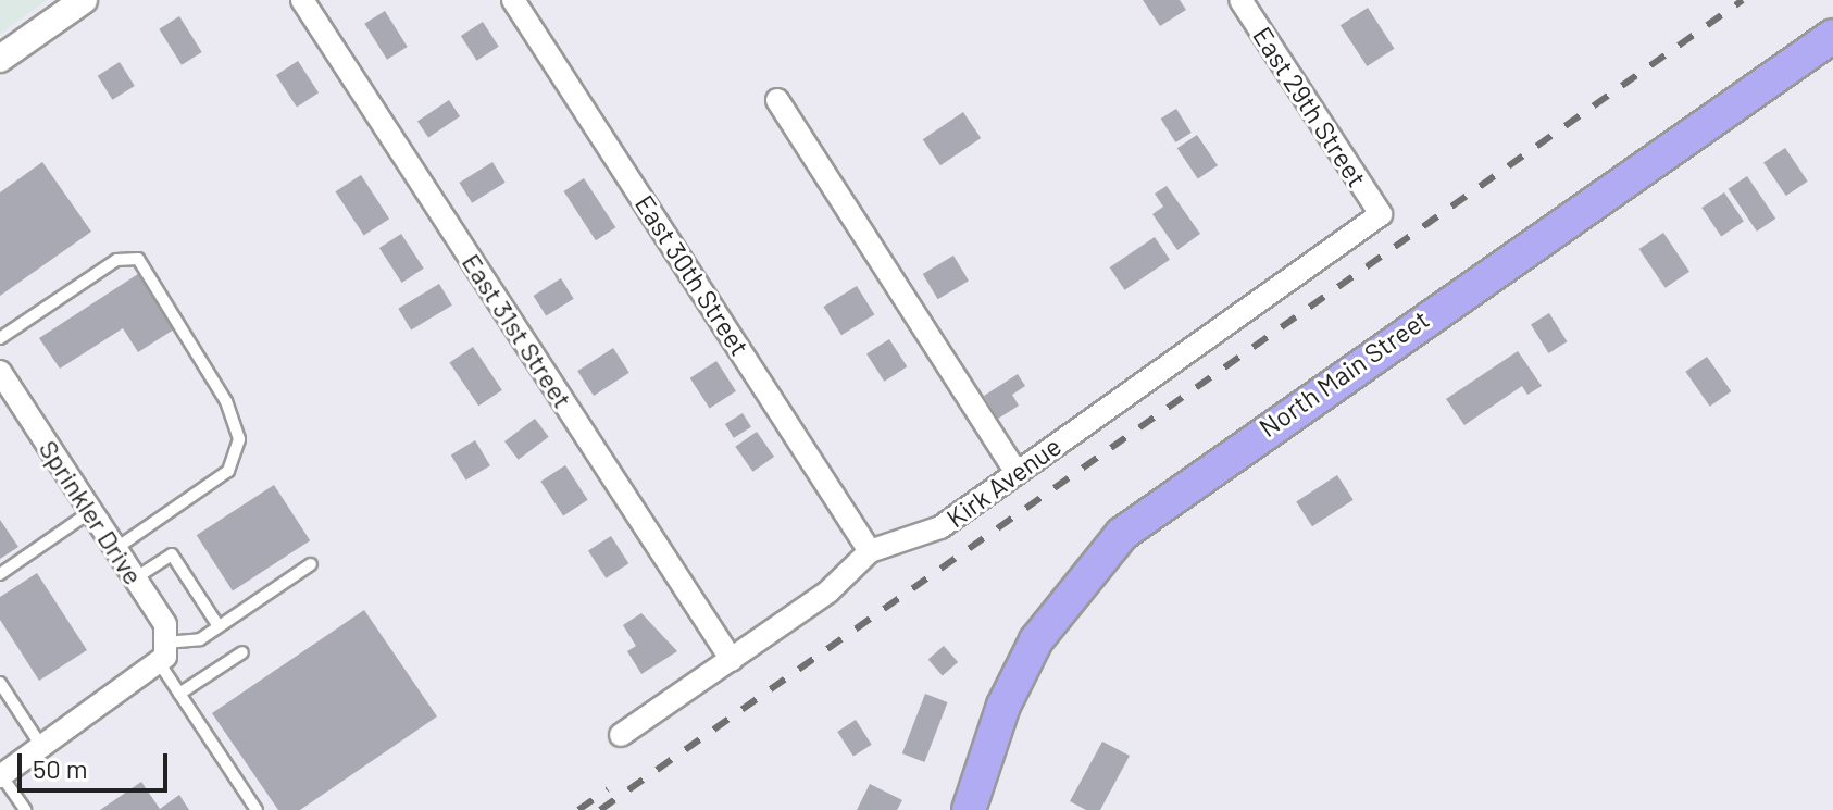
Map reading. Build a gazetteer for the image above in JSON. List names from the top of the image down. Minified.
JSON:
{"streets":{"main road":["North Main Street"],"street":["East 29th Street","East 30th Street","East 31st Street","Kirk Avenue","Sprinkler Drive"]},"crossings":[["East 29th Street","Kirk Avenue"],["East 30th Street","Kirk Avenue"],["East 31st Street","Kirk Avenue"]],"scale_bar":"50 m"}
